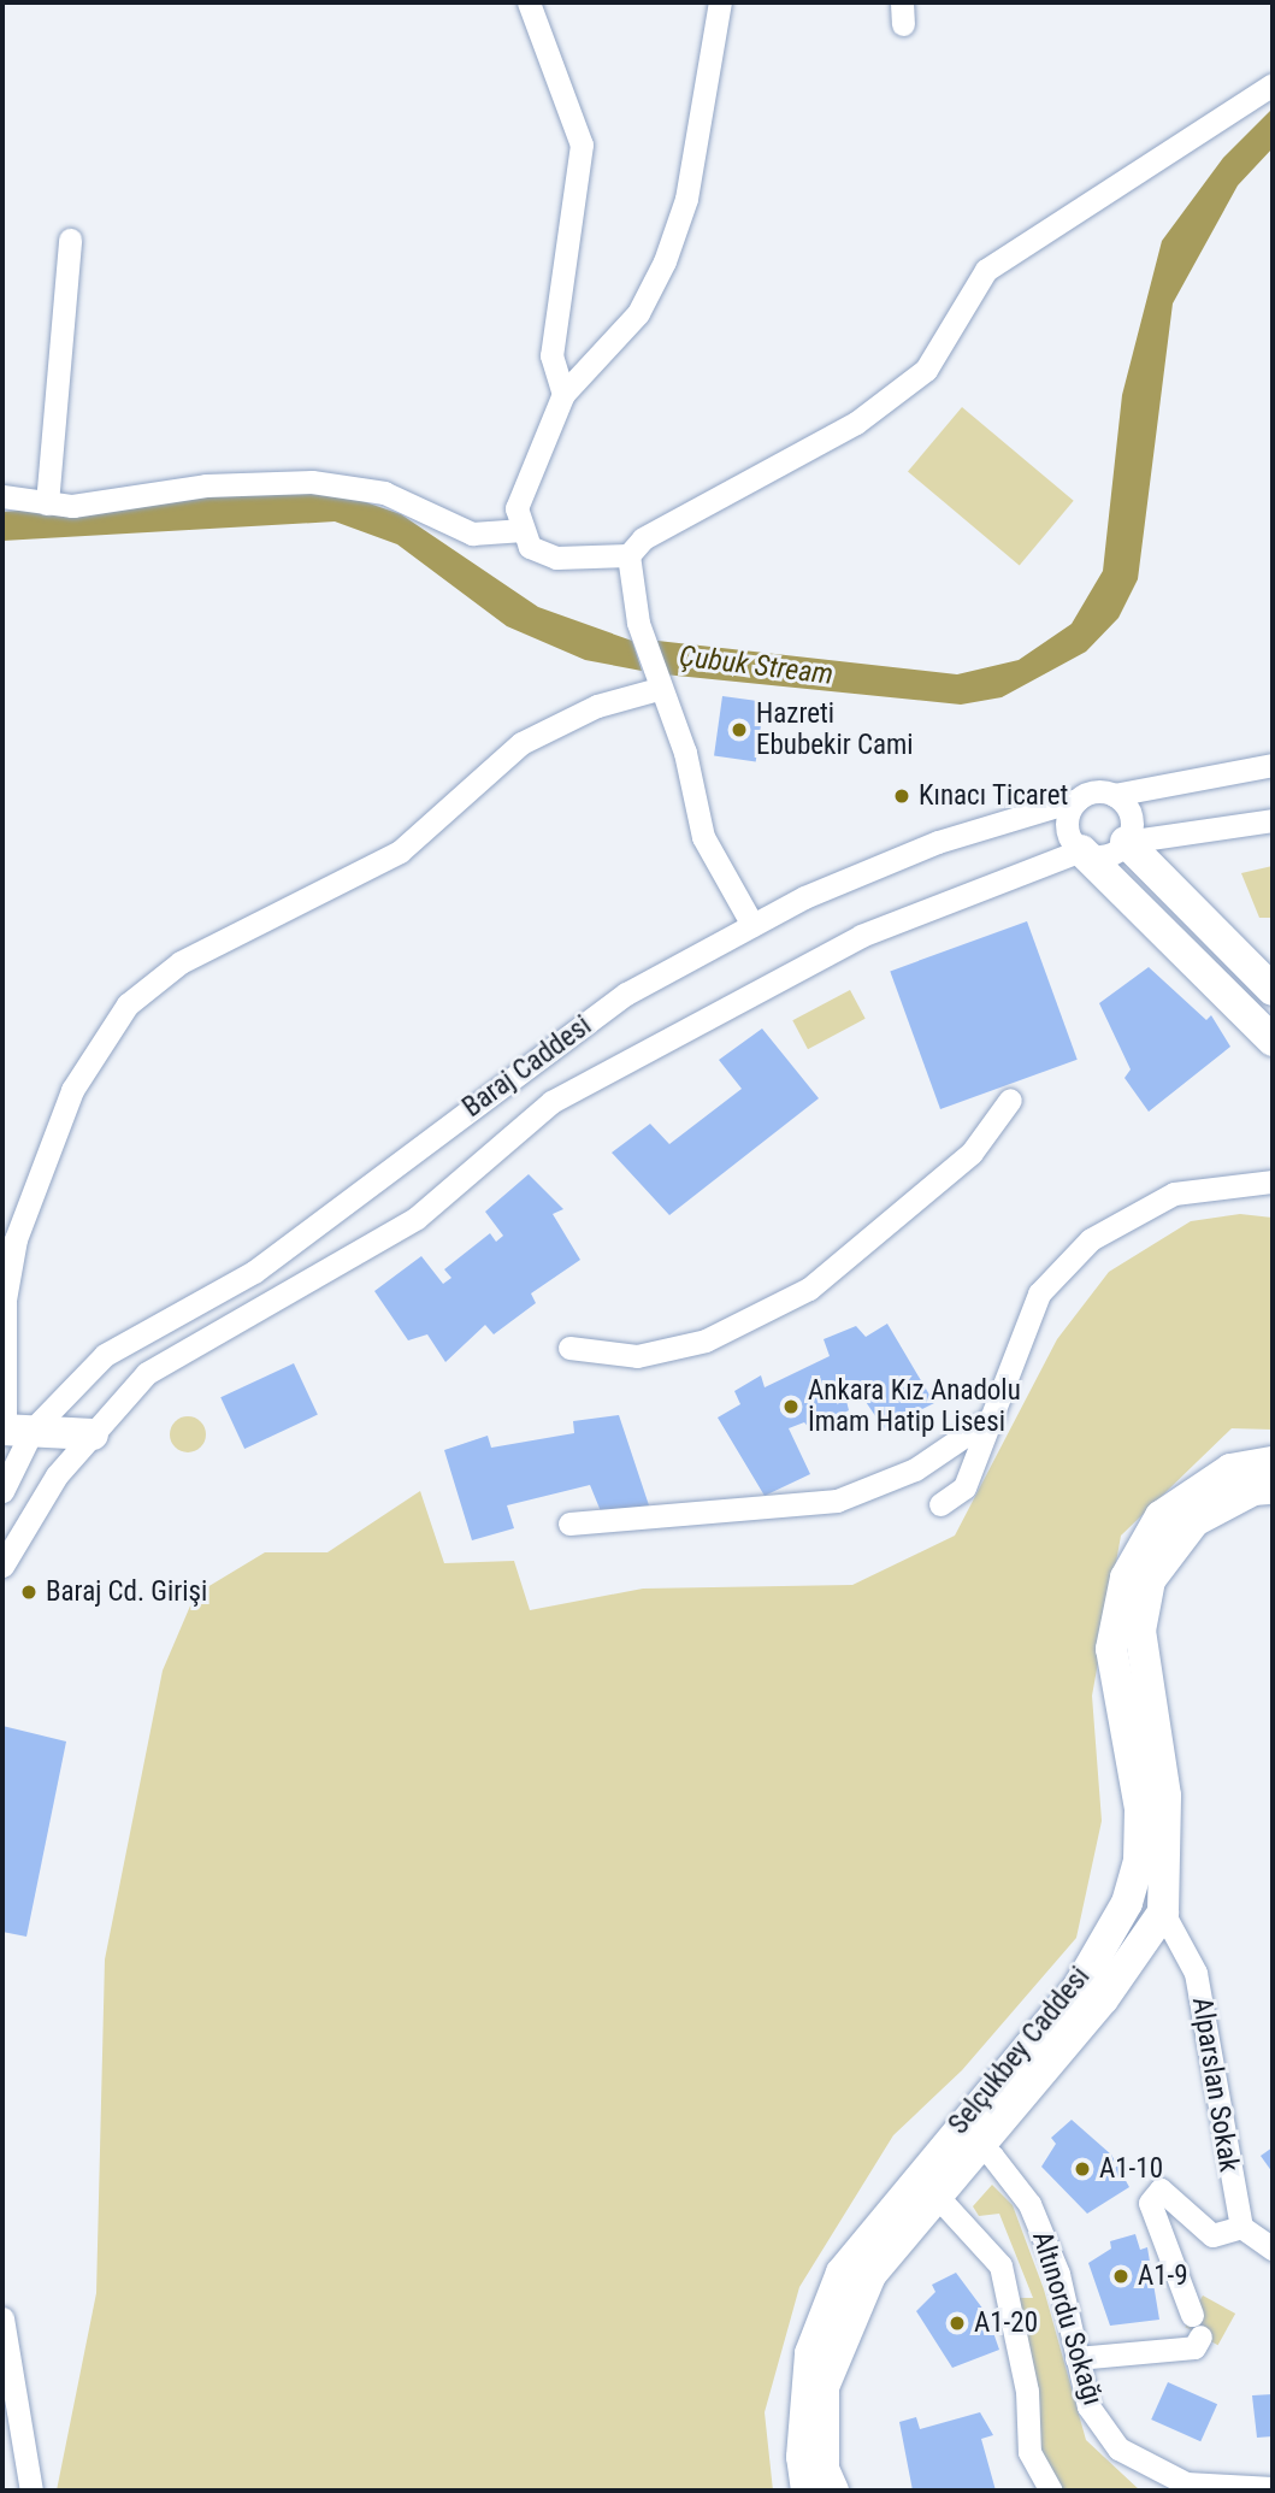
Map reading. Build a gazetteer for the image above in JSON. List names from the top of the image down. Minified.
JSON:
{"streets":{"street":["Baraj Caddesi","Selçukbey Caddesi","Alparslan Sokak","Altınordu Sokağı"]},"crossings":[["Selçukbey Caddesi","Alparslan Sokak"],["Selçukbey Caddesi","Altınordu Sokağı"]],"water":["Çubuk Stream"],"places":["Hazreti Ebubekir Cami","Kınacı Ticaret","Ankara Kız Anadolu İmam Hatip Lisesi","Baraj Cd. Girişi","A1-10","A1-9","A1-20"]}
